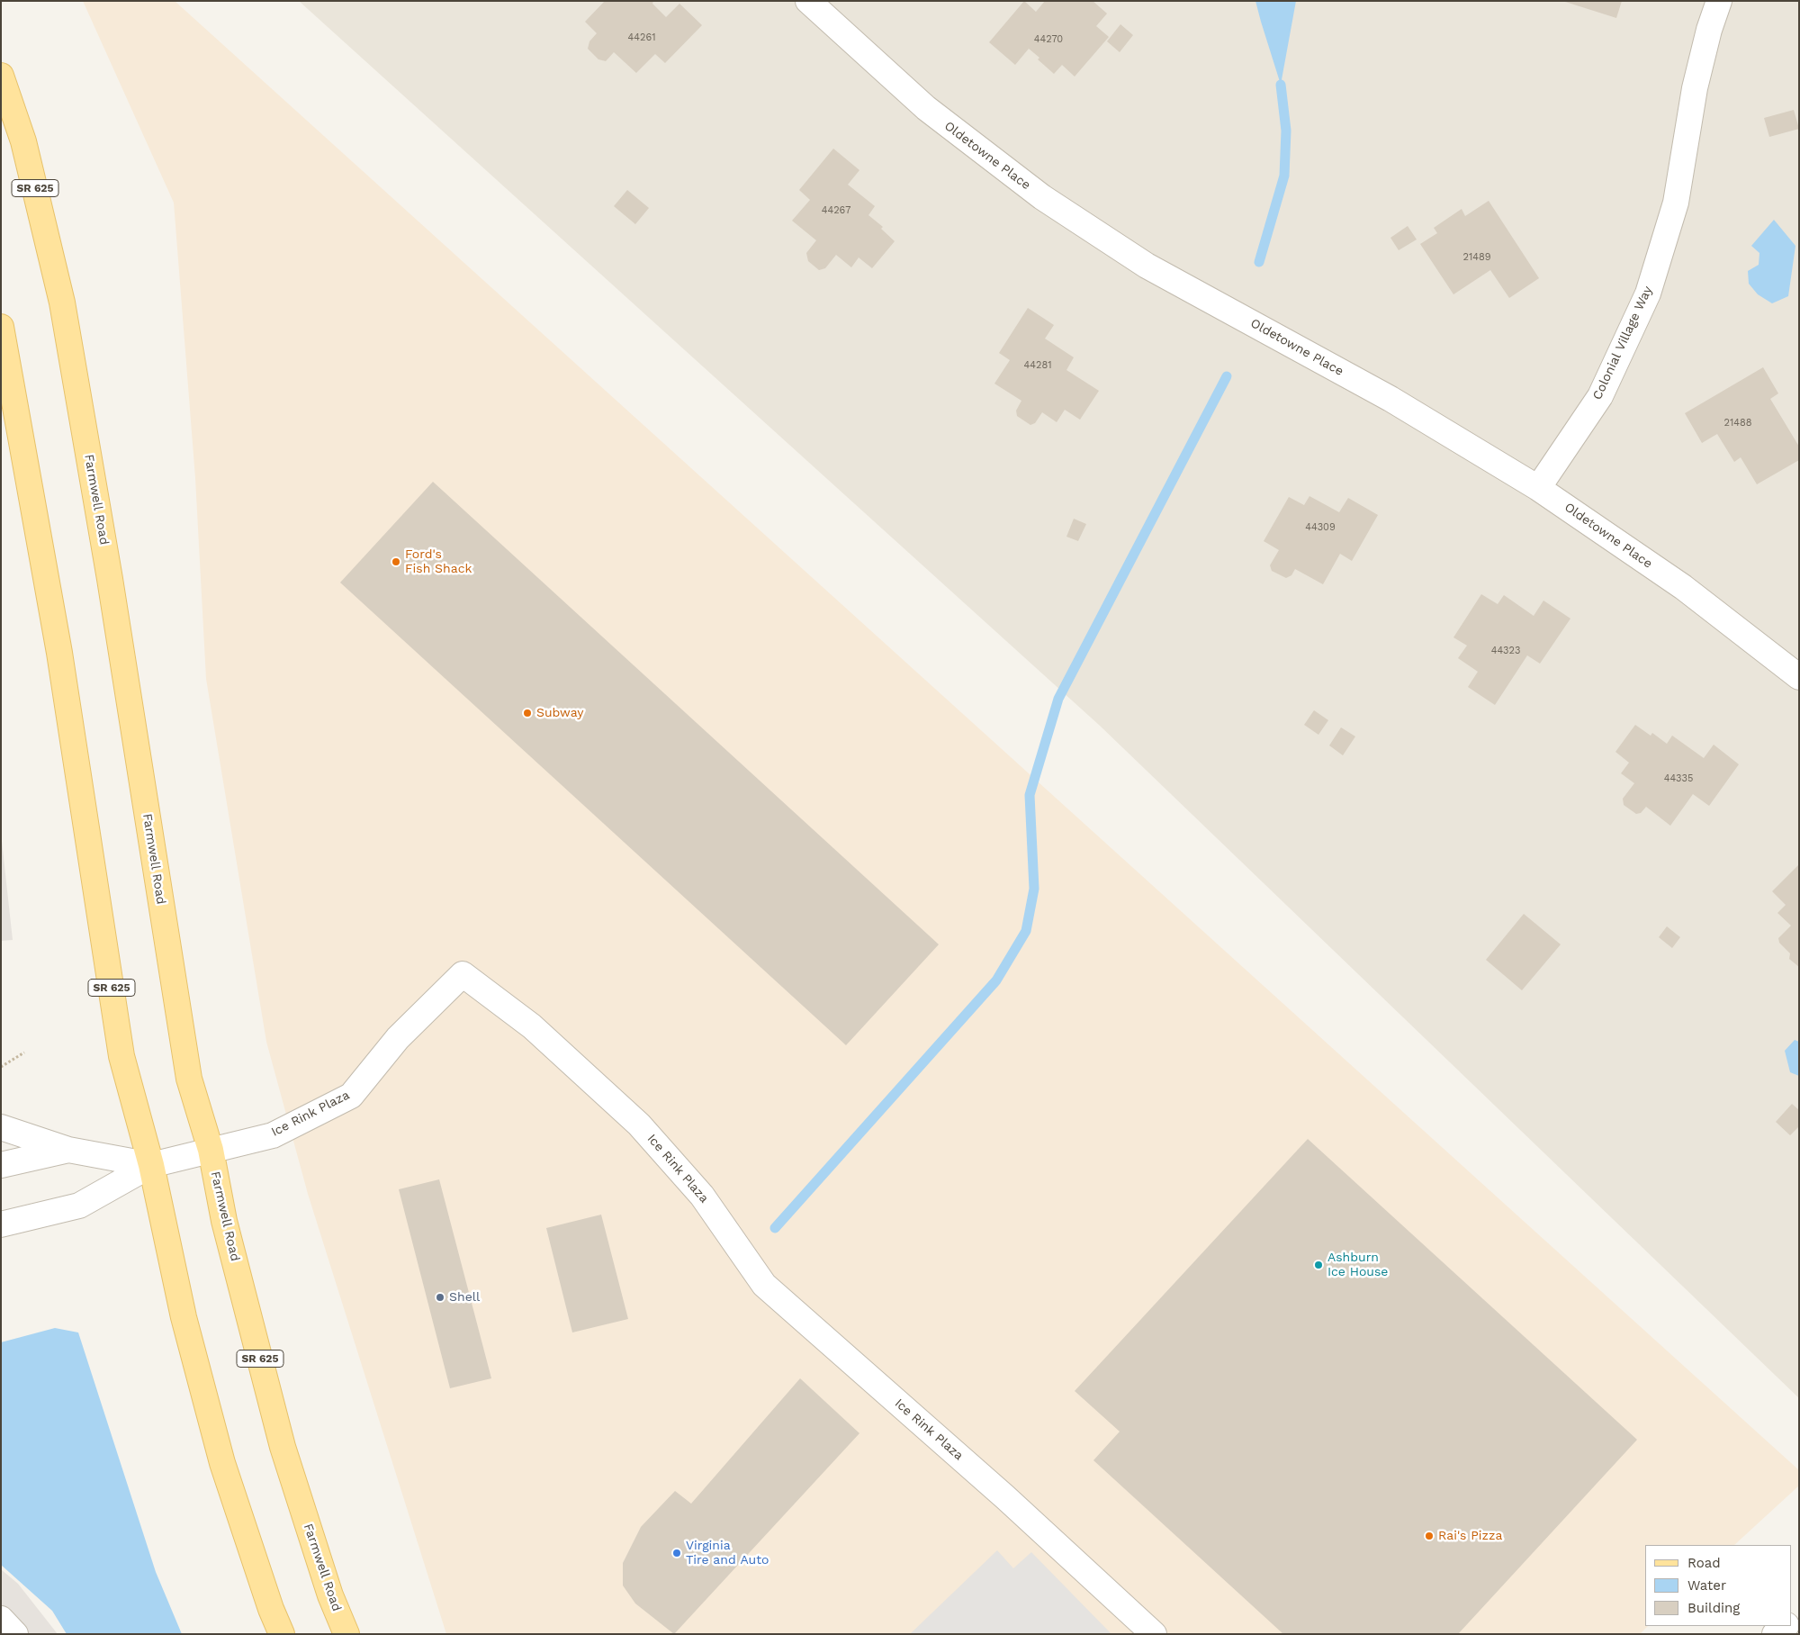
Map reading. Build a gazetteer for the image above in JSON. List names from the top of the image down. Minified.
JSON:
{"streets":{"main road":["SR 625","Farmwell Road"],"street":["Oldetowne Place","Colonial Village Way","Ice Rink Plaza"]},"crossings":[["Oldetowne Place","Colonial Village Way"],["SR 625","Ice Rink Plaza"],["Farmwell Road","Ice Rink Plaza"]],"places":["Ford's Fish Shack","Subway","Ashburn Ice House","Shell","Rai's Pizza","Virginia Tire and Auto"],"house_numbers":["44261","44270","44267","21489","44281","21488","44309","44323","44335"],"legend":["Road","Water","Building"]}
